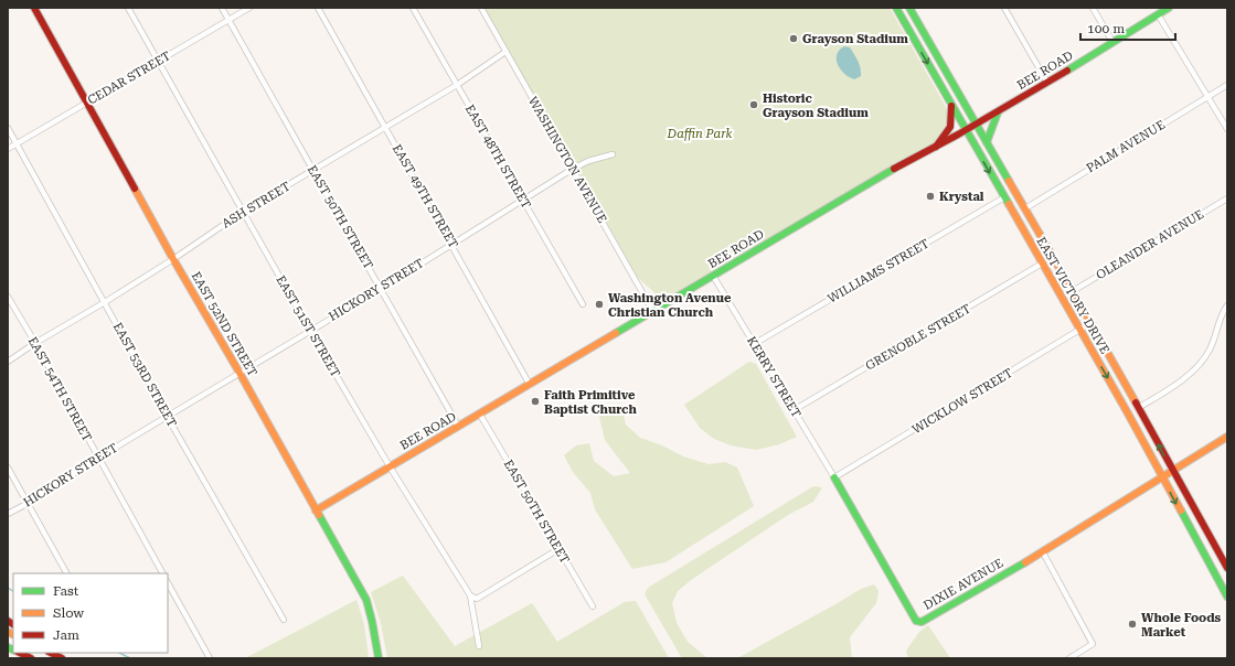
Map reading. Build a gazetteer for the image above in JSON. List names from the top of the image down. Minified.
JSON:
{"streets":{"main road":["BEE ROAD","EAST VICTORY DRIVE","EAST 52ND STREET","DIXIE AVENUE"],"street":["CEDAR STREET","PALM AVENUE","EAST 48TH STREET","WASHINGTON AVENUE","EAST 49TH STREET","ASH STREET","EAST 50TH STREET","OLEANDER AVENUE","WILLIAMS STREET","HICKORY STREET","EAST 51ST STREET","GRENOBLE STREET","EAST 53RD STREET","KERRY STREET","EAST 54TH STREET","WICKLOW STREET"]},"crossings":[["BEE ROAD","WASHINGTON AVENUE"],["BEE ROAD","EAST 49TH STREET"],["BEE ROAD","EAST 50TH STREET"],["BEE ROAD","EAST VICTORY DRIVE"],["BEE ROAD","EAST 52ND STREET"],["BEE ROAD","EAST 51ST STREET"],["BEE ROAD","KERRY STREET"],["CEDAR STREET","EAST 50TH STREET"],["CEDAR STREET","EAST 52ND STREET"],["CEDAR STREET","EAST 51ST STREET"],["CEDAR STREET","EAST 53RD STREET"],["PALM AVENUE","EAST VICTORY DRIVE"],["EAST 48TH STREET","ASH STREET"],["EAST 48TH STREET","HICKORY STREET"],["WASHINGTON AVENUE","ASH STREET"],["WASHINGTON AVENUE","HICKORY STREET"],["EAST 49TH STREET","ASH STREET"],["EAST 49TH STREET","HICKORY STREET"],["ASH STREET","EAST 50TH STREET"],["ASH STREET","EAST 52ND STREET"],["ASH STREET","EAST 51ST STREET"],["ASH STREET","EAST 53RD STREET"],["ASH STREET","EAST 54TH STREET"],["EAST 50TH STREET","HICKORY STREET"],["OLEANDER AVENUE","EAST VICTORY DRIVE"],["WILLIAMS STREET","EAST VICTORY DRIVE"],["WILLIAMS STREET","KERRY STREET"],["HICKORY STREET","EAST 52ND STREET"],["HICKORY STREET","EAST 51ST STREET"],["HICKORY STREET","EAST 53RD STREET"],["HICKORY STREET","EAST 54TH STREET"],["EAST VICTORY DRIVE","GRENOBLE STREET"],["EAST VICTORY DRIVE","WICKLOW STREET"],["EAST VICTORY DRIVE","DIXIE AVENUE"],["GRENOBLE STREET","KERRY STREET"],["KERRY STREET","WICKLOW STREET"],["KERRY STREET","DIXIE AVENUE"],["WICKLOW STREET","DIXIE AVENUE"]],"parks":["Daffin Park"],"places":["Grayson Stadium","Historic Grayson Stadium","Krystal","Washington Avenue Christian Church","Faith Primitive Baptist Church","Whole Foods Market"],"legend":["Fast","Slow","Jam"],"scale_bar":"100 m"}
